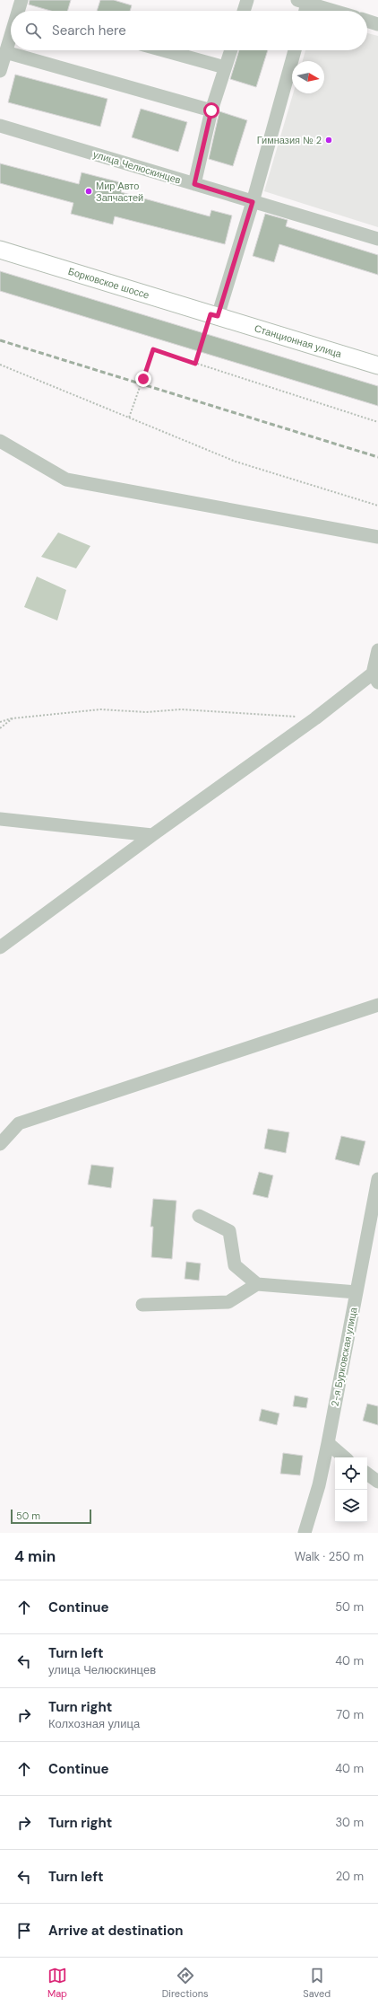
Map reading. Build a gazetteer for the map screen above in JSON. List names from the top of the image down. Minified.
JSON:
{"streets":{"main road":["Борковское шоссе","Станционная улица"],"street":["улица Челюскинцев","2-я Бурковская улица"]},"crossings":[["Борковское шоссе","Станционная улица"]],"places":["Гимназия № 2","Мир Авто Запчастей"],"scale_bar":"50 m","north":"right","page":{"search":"Search here","scale":"50 m","heading":["4 min","Walk · 250 m"],"list":[["Continue","50 m"],["Turn left","улица Челюскинцев","40 m"],["Turn right","Колхозная улица","70 m"],["Continue","40 m"],["Turn right","30 m"],["Turn left","20 m"],"Arrive at destination"],"nav":["Map","Directions","Saved"]}}
